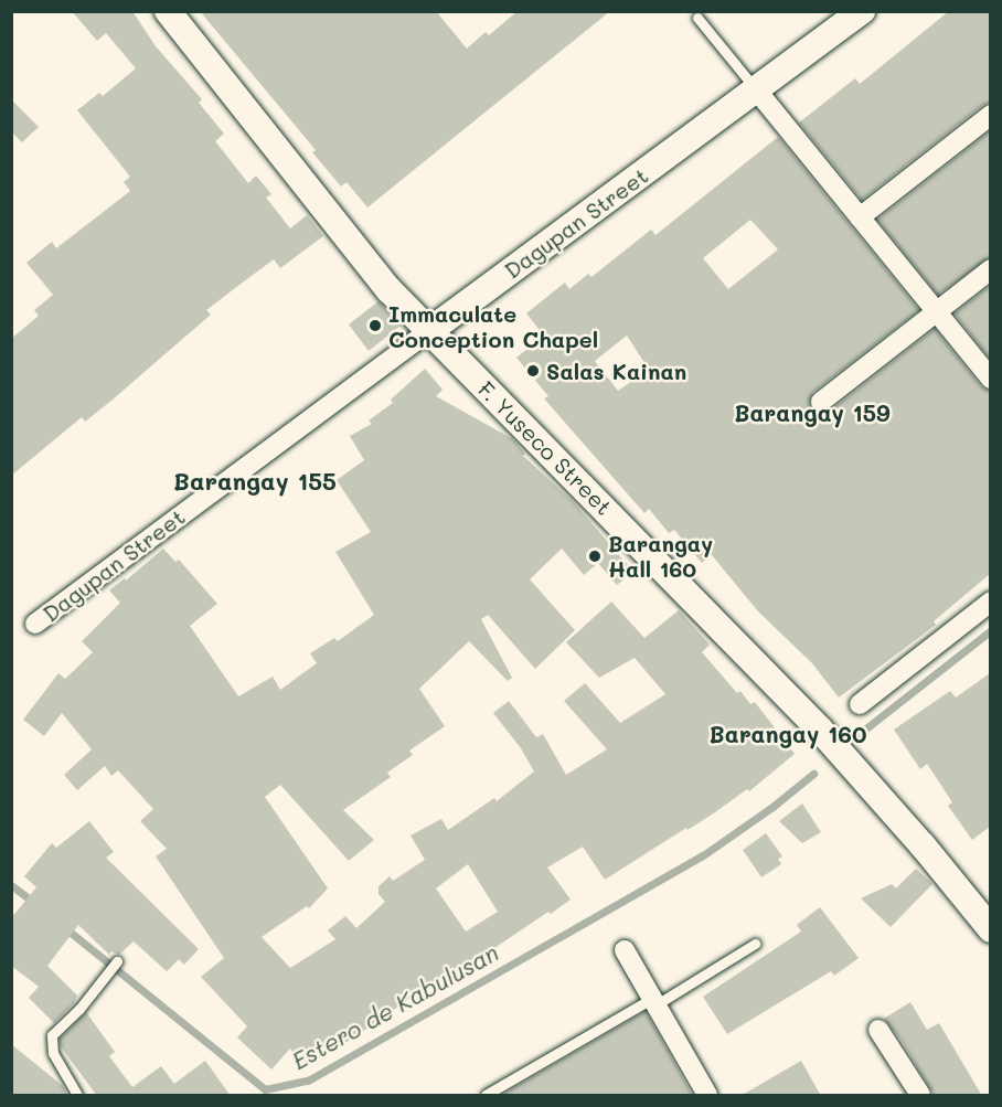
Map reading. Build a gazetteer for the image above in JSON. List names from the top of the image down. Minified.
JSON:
{"streets":{"street":["Dagupan Street","F. Yuseco Street"]},"crossings":[["Dagupan Street","F. Yuseco Street"]],"districts":["Barangay 159","Barangay 155","Barangay 160"],"water":["Estero de Kabulusan"],"places":["Immaculate Conception Chapel","Salas Kainan","Barangay Hall 160"]}
